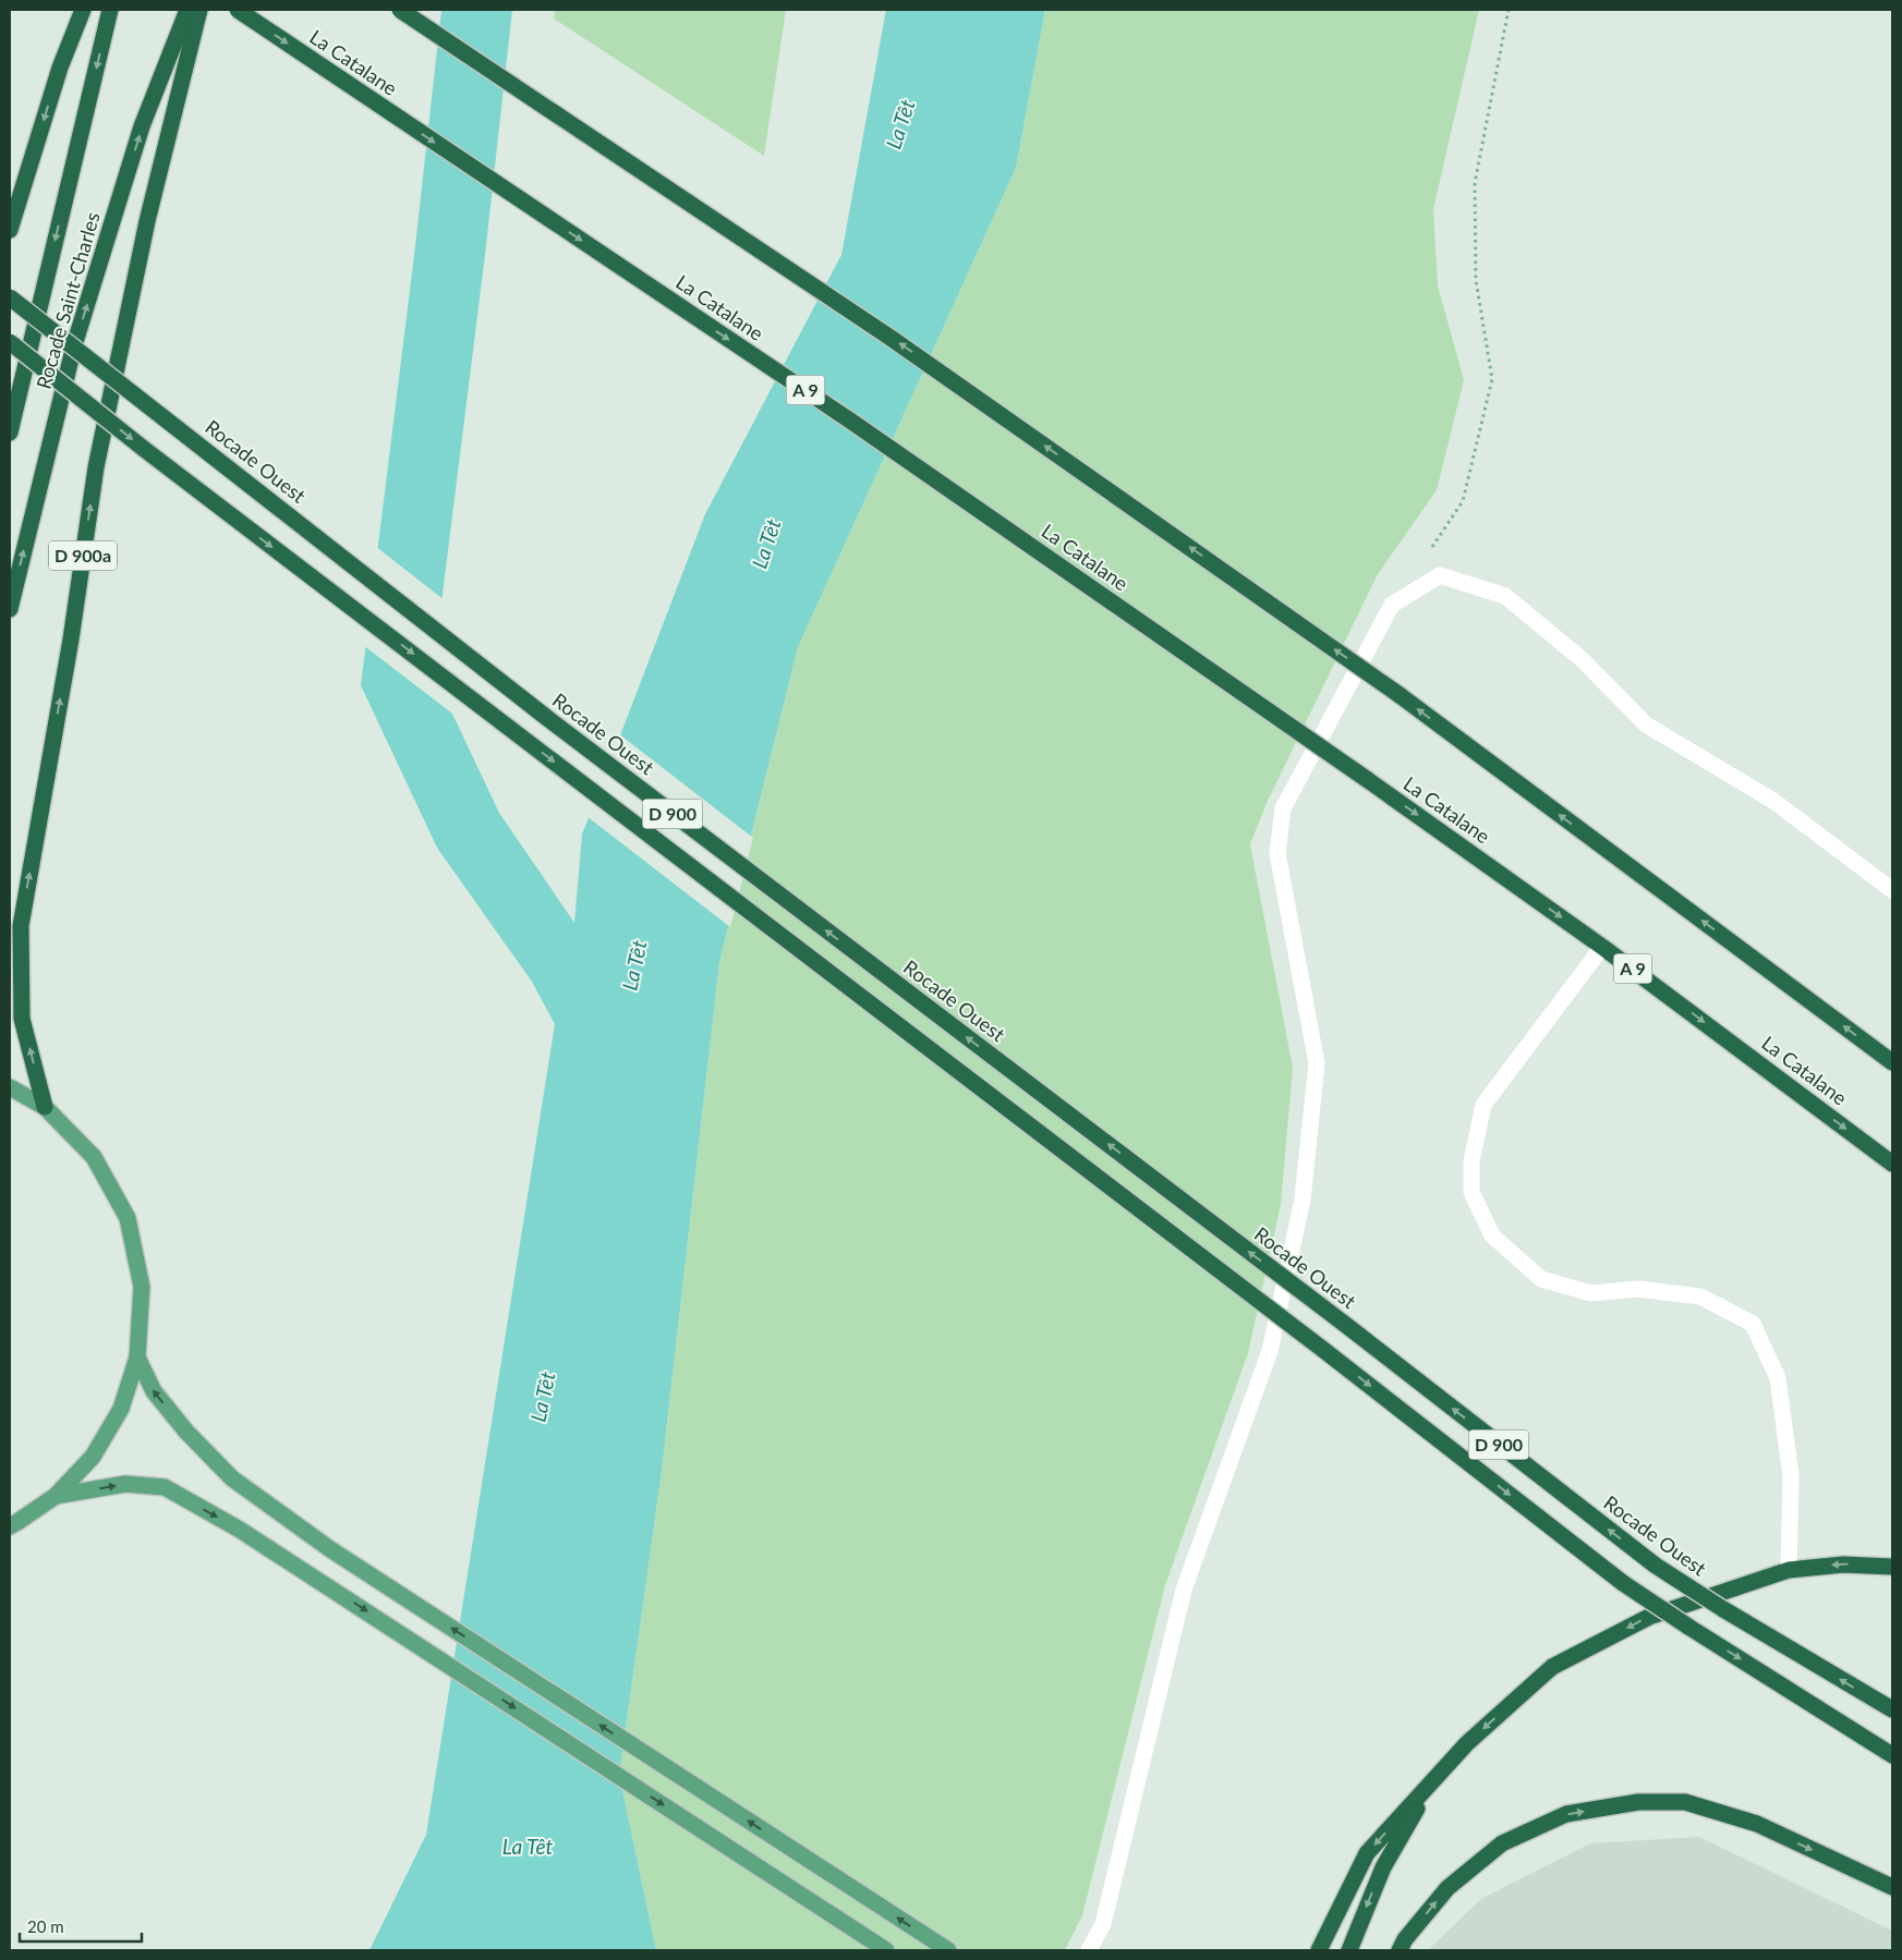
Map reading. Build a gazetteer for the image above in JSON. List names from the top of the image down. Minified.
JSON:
{"streets":{"highway":["La Catalane","Rocade Saint-Charles","A 9","Rocade Ouest","D 900a","D 900"]},"water":["La Têt"],"scale_bar":"20 m"}
